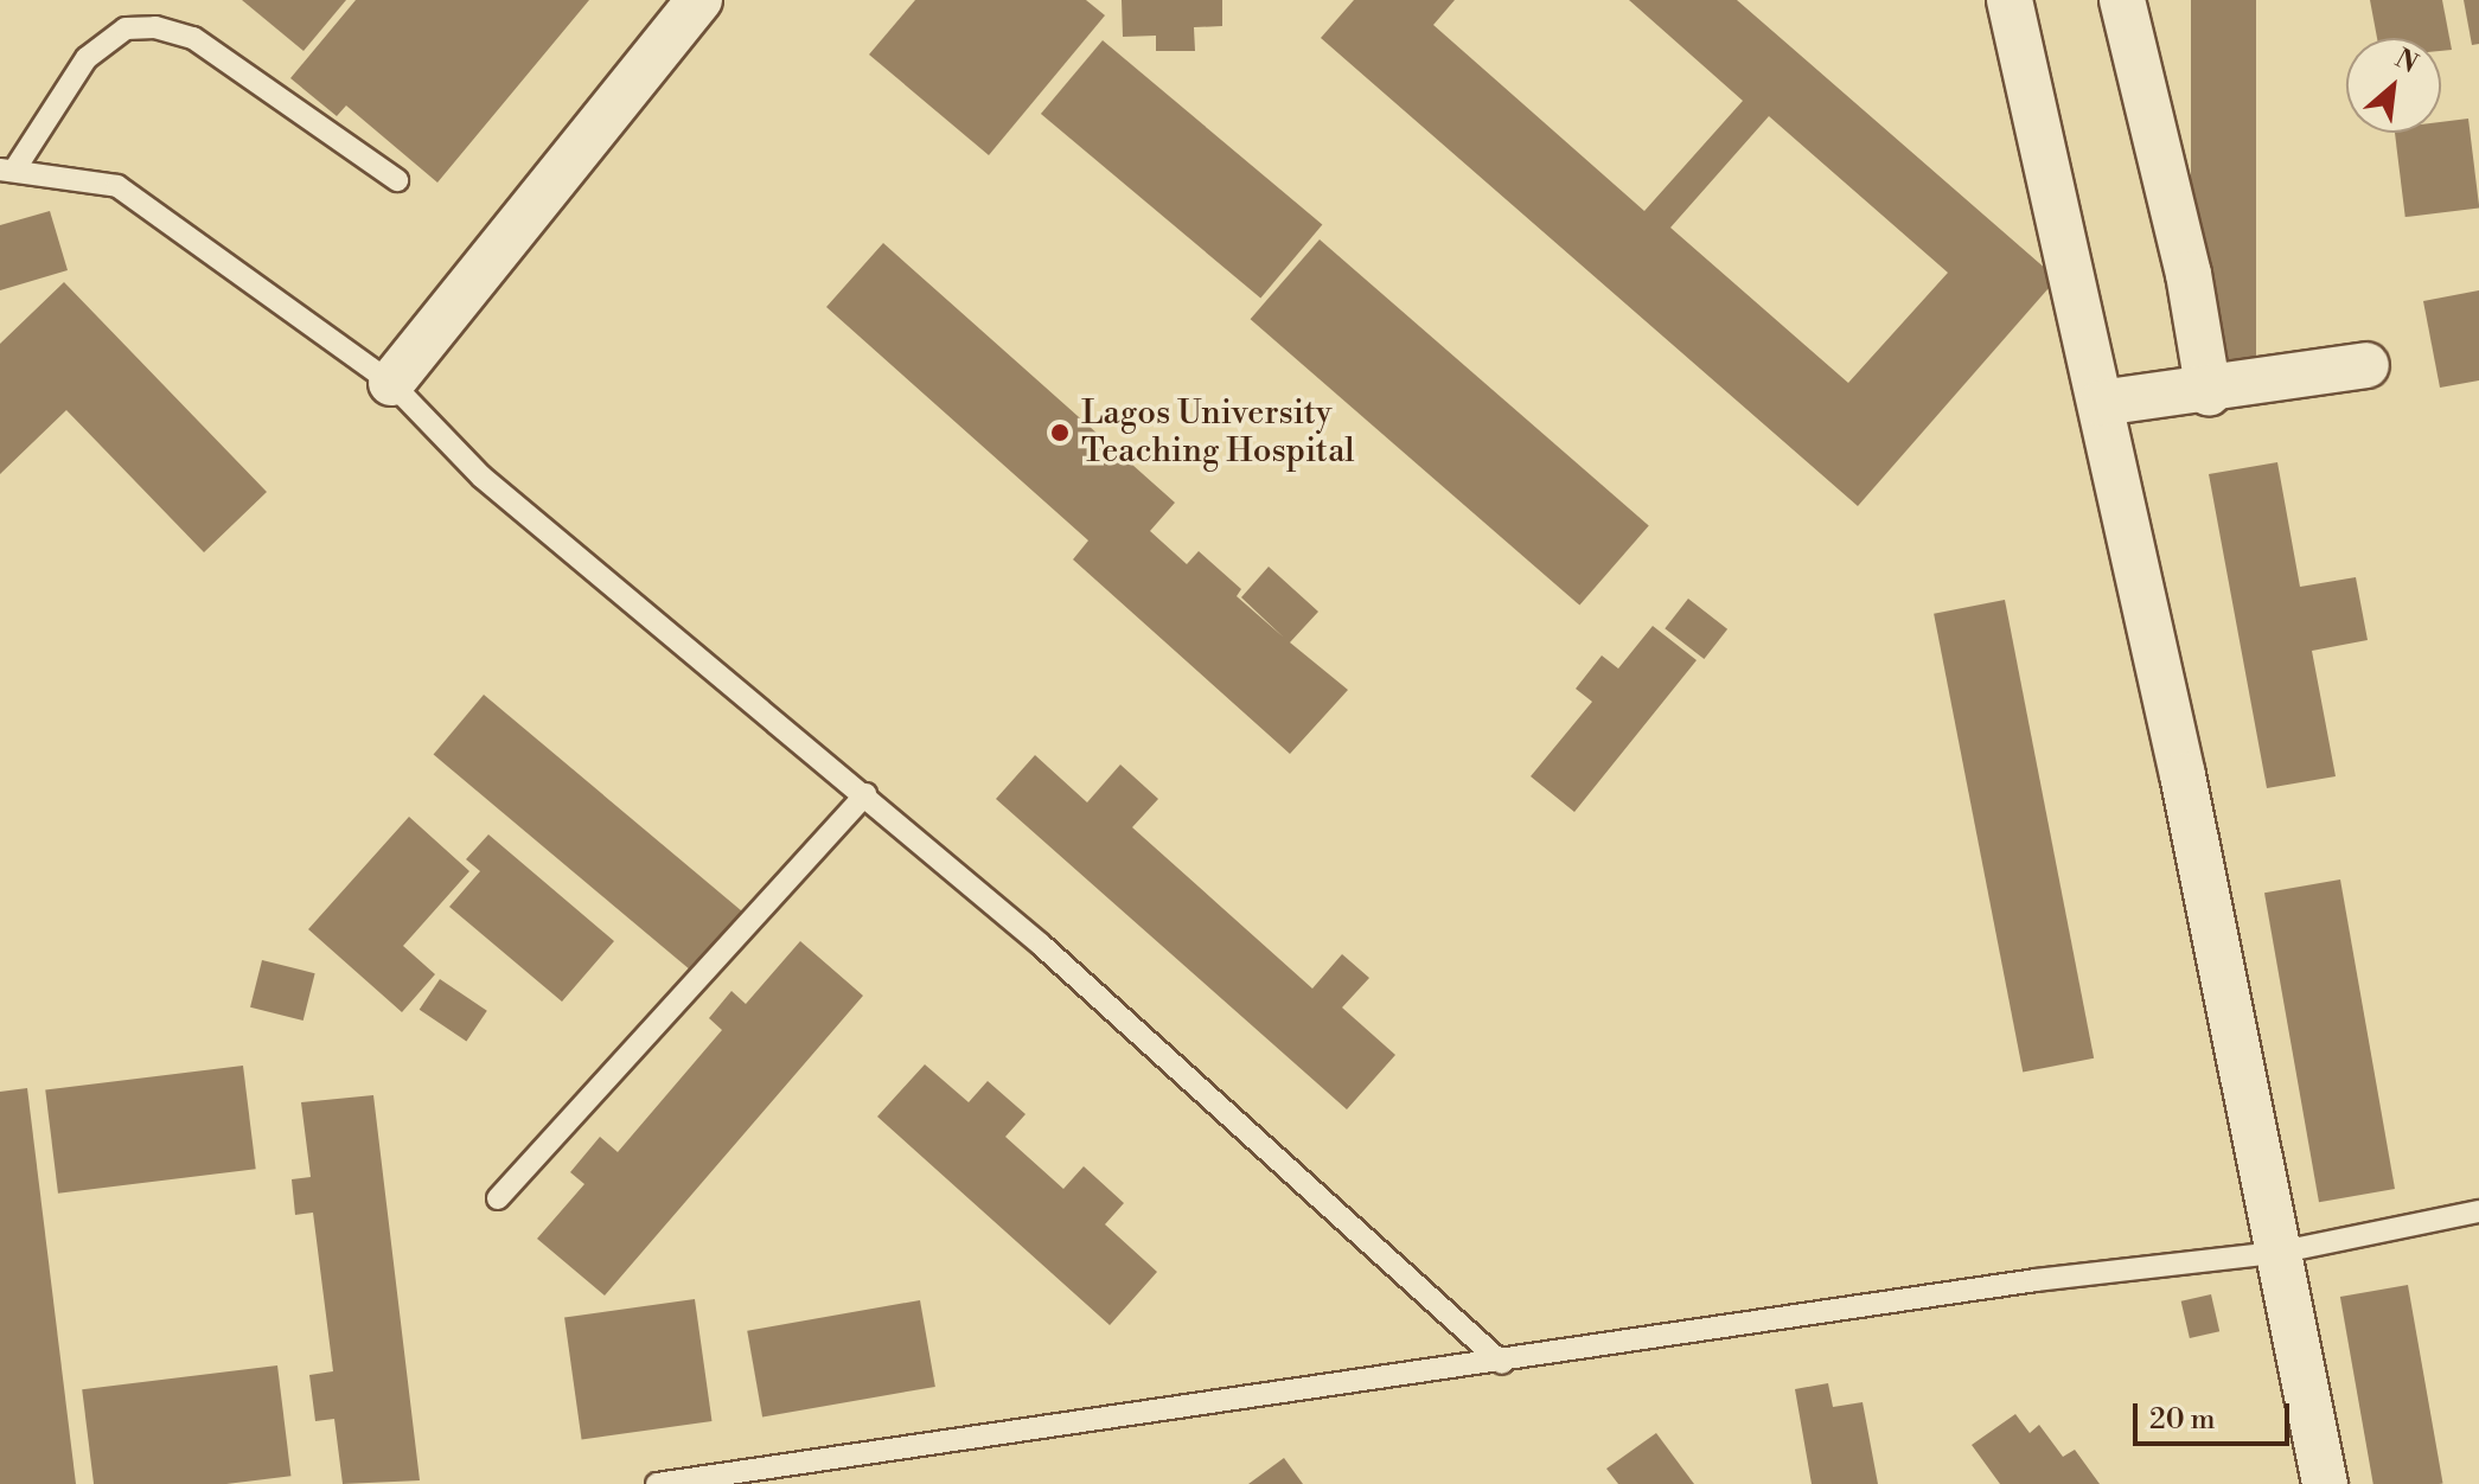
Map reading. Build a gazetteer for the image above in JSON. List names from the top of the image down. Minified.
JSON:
{"places":["Lagos University Teaching Hospital"],"scale_bar":"20 m","north":"top right"}
